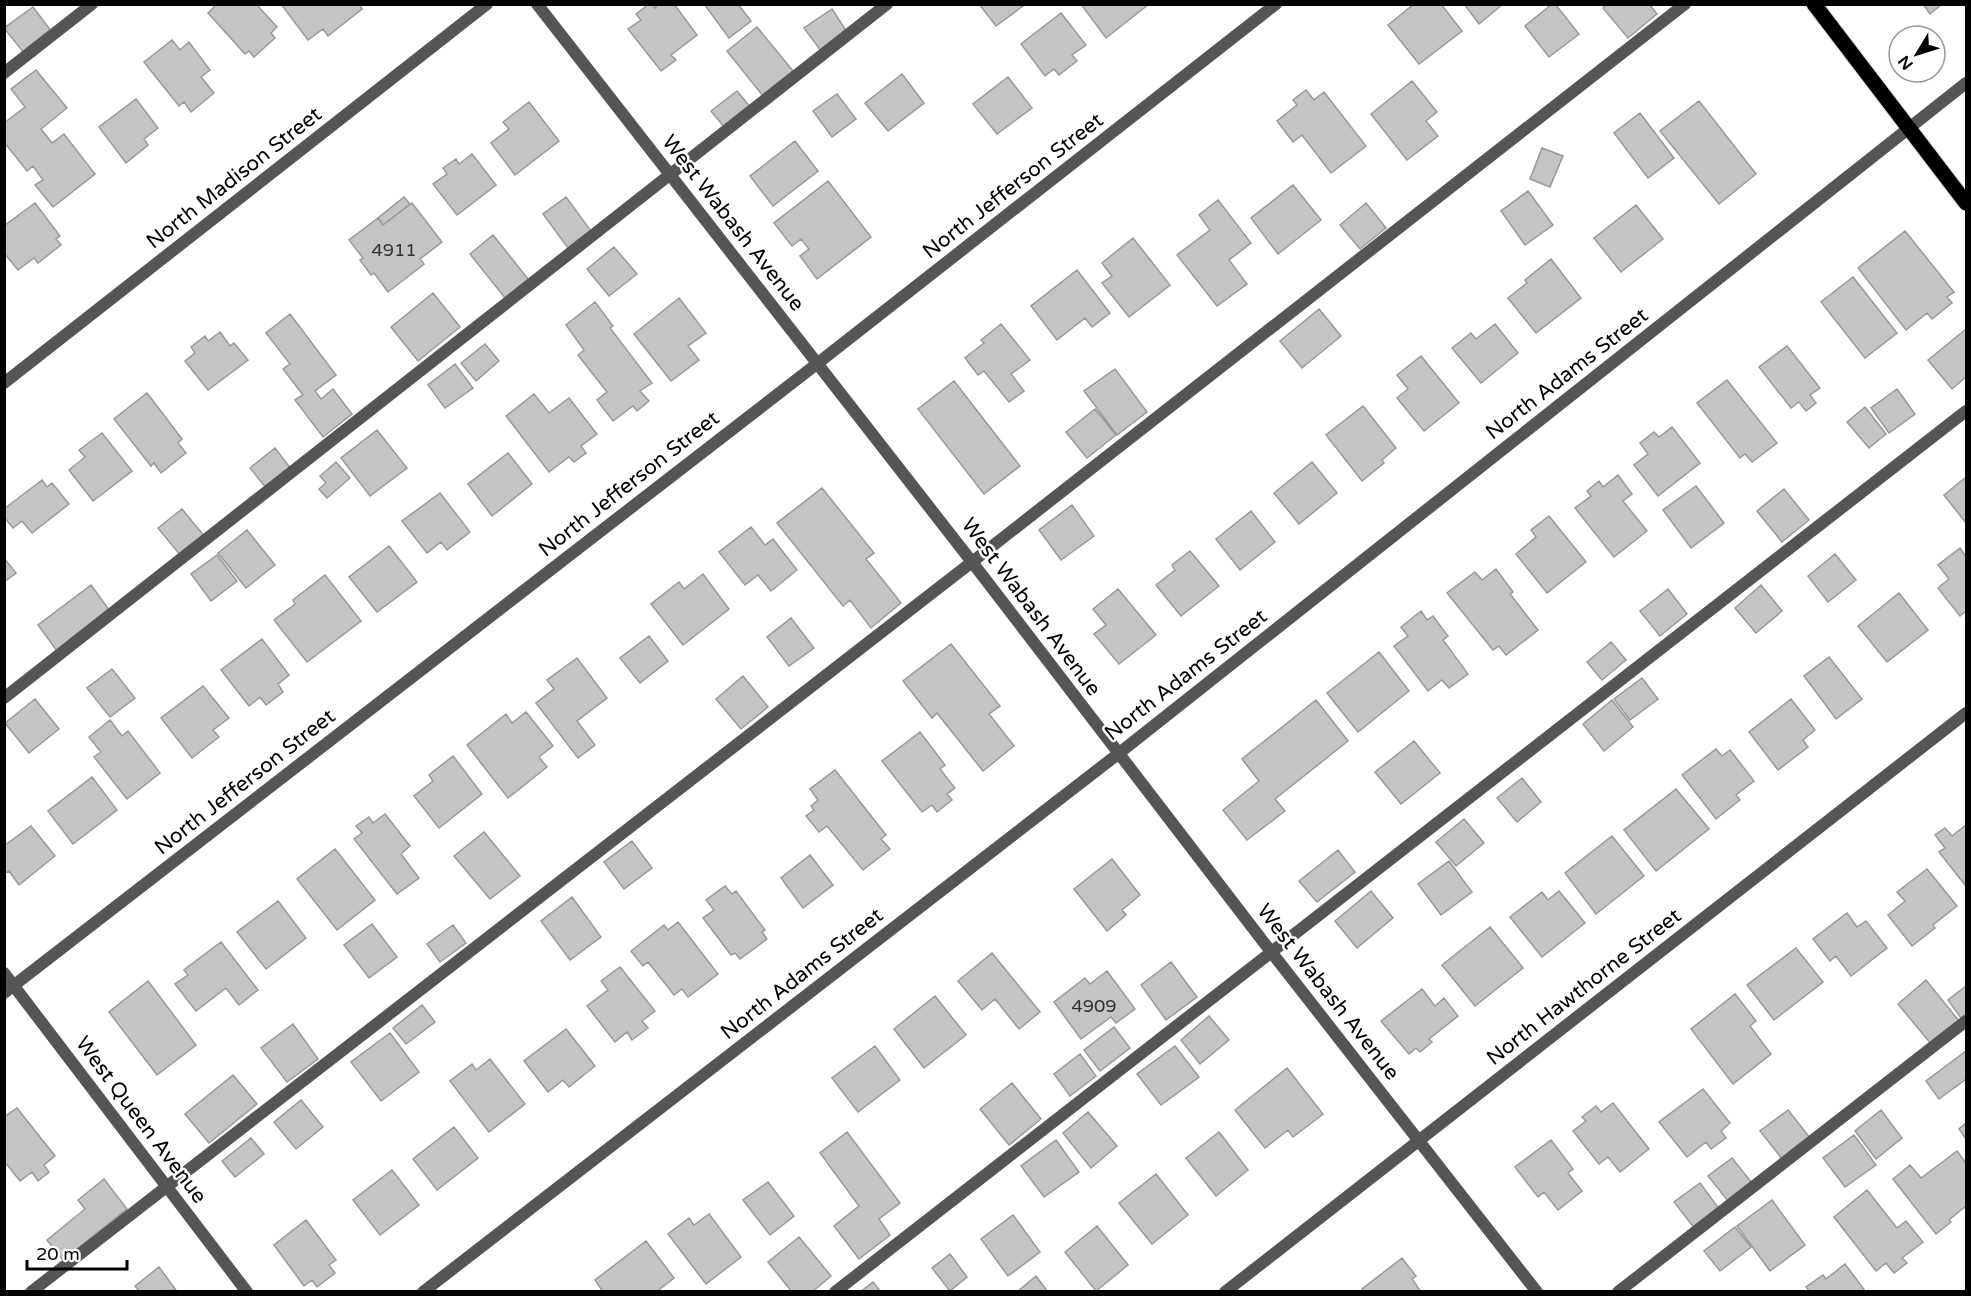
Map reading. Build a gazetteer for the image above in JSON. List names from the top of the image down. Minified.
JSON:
{"streets":{"street":["North Madison Street","North Jefferson Street","West Wabash Avenue","North Adams Street","North Hawthorne Street","West Queen Avenue"]},"crossings":[["North Jefferson Street","West Wabash Avenue"],["North Jefferson Street","West Queen Avenue"],["West Wabash Avenue","North Adams Street"],["West Wabash Avenue","North Hawthorne Street"]],"house_numbers":["4911","4909"],"scale_bar":"20 m","north":"bottom left"}
